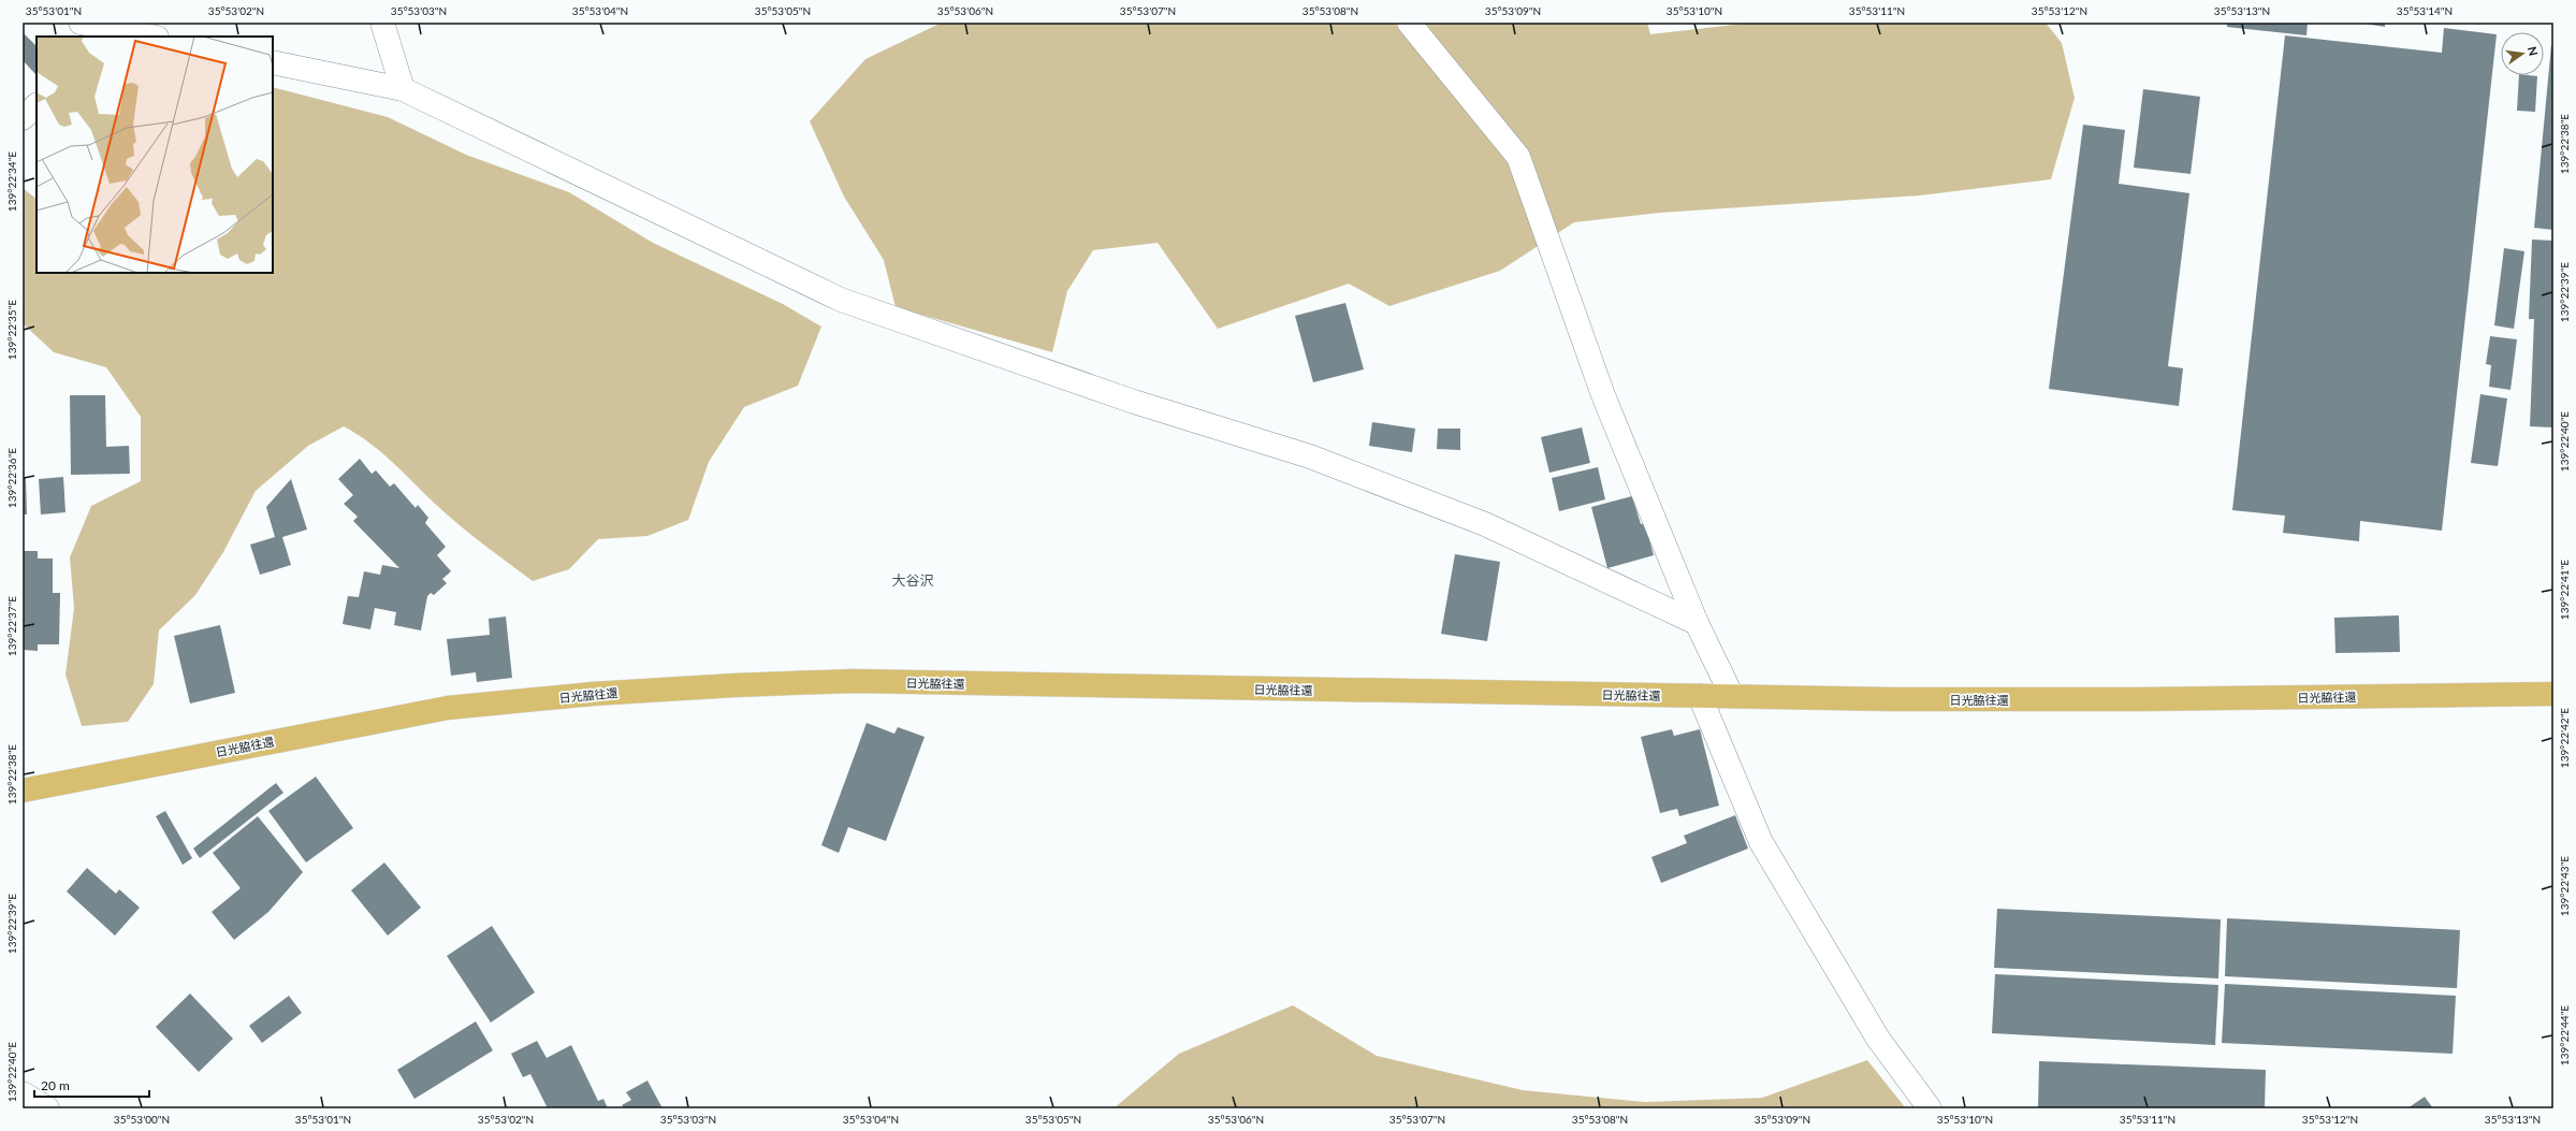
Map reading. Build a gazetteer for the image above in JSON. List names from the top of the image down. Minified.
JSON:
{"streets":{"highway":["日光脇往還"]},"districts":["大谷沢"],"scale_bar":"20 m","north":"right","coordinates":["35°53'01\"N","35°53'02\"N","35°53'03\"N","35°53'04\"N","35°53'05\"N","35°53'06\"N","35°53'07\"N","35°53'08\"N","35°53'09\"N","35°53'10\"N","35°53'11\"N","35°53'12\"N","35°53'13\"N","35°53'14\"N","139°22'38\"E","139°22'34\"E","139°22'39\"E","139°22'35\"E","139°22'40\"E","139°22'36\"E","139°22'41\"E","139°22'37\"E","139°22'42\"E","139°22'43\"E","139°22'44\"E","35°53'00\"N"]}
